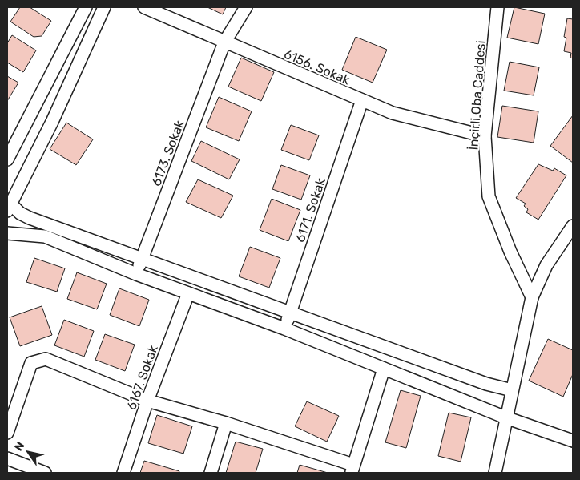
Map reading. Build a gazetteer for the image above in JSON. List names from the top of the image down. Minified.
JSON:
{"streets":{"street":["6156. Sokak","İnçirli Oba Caddesi","6173. Sokak","6171. Sokak","6167. Sokak"]},"crossings":[["6156. Sokak","İnçirli Oba Caddesi"],["6156. Sokak","6173. Sokak"],["6156. Sokak","6171. Sokak"]],"north":"top left"}
